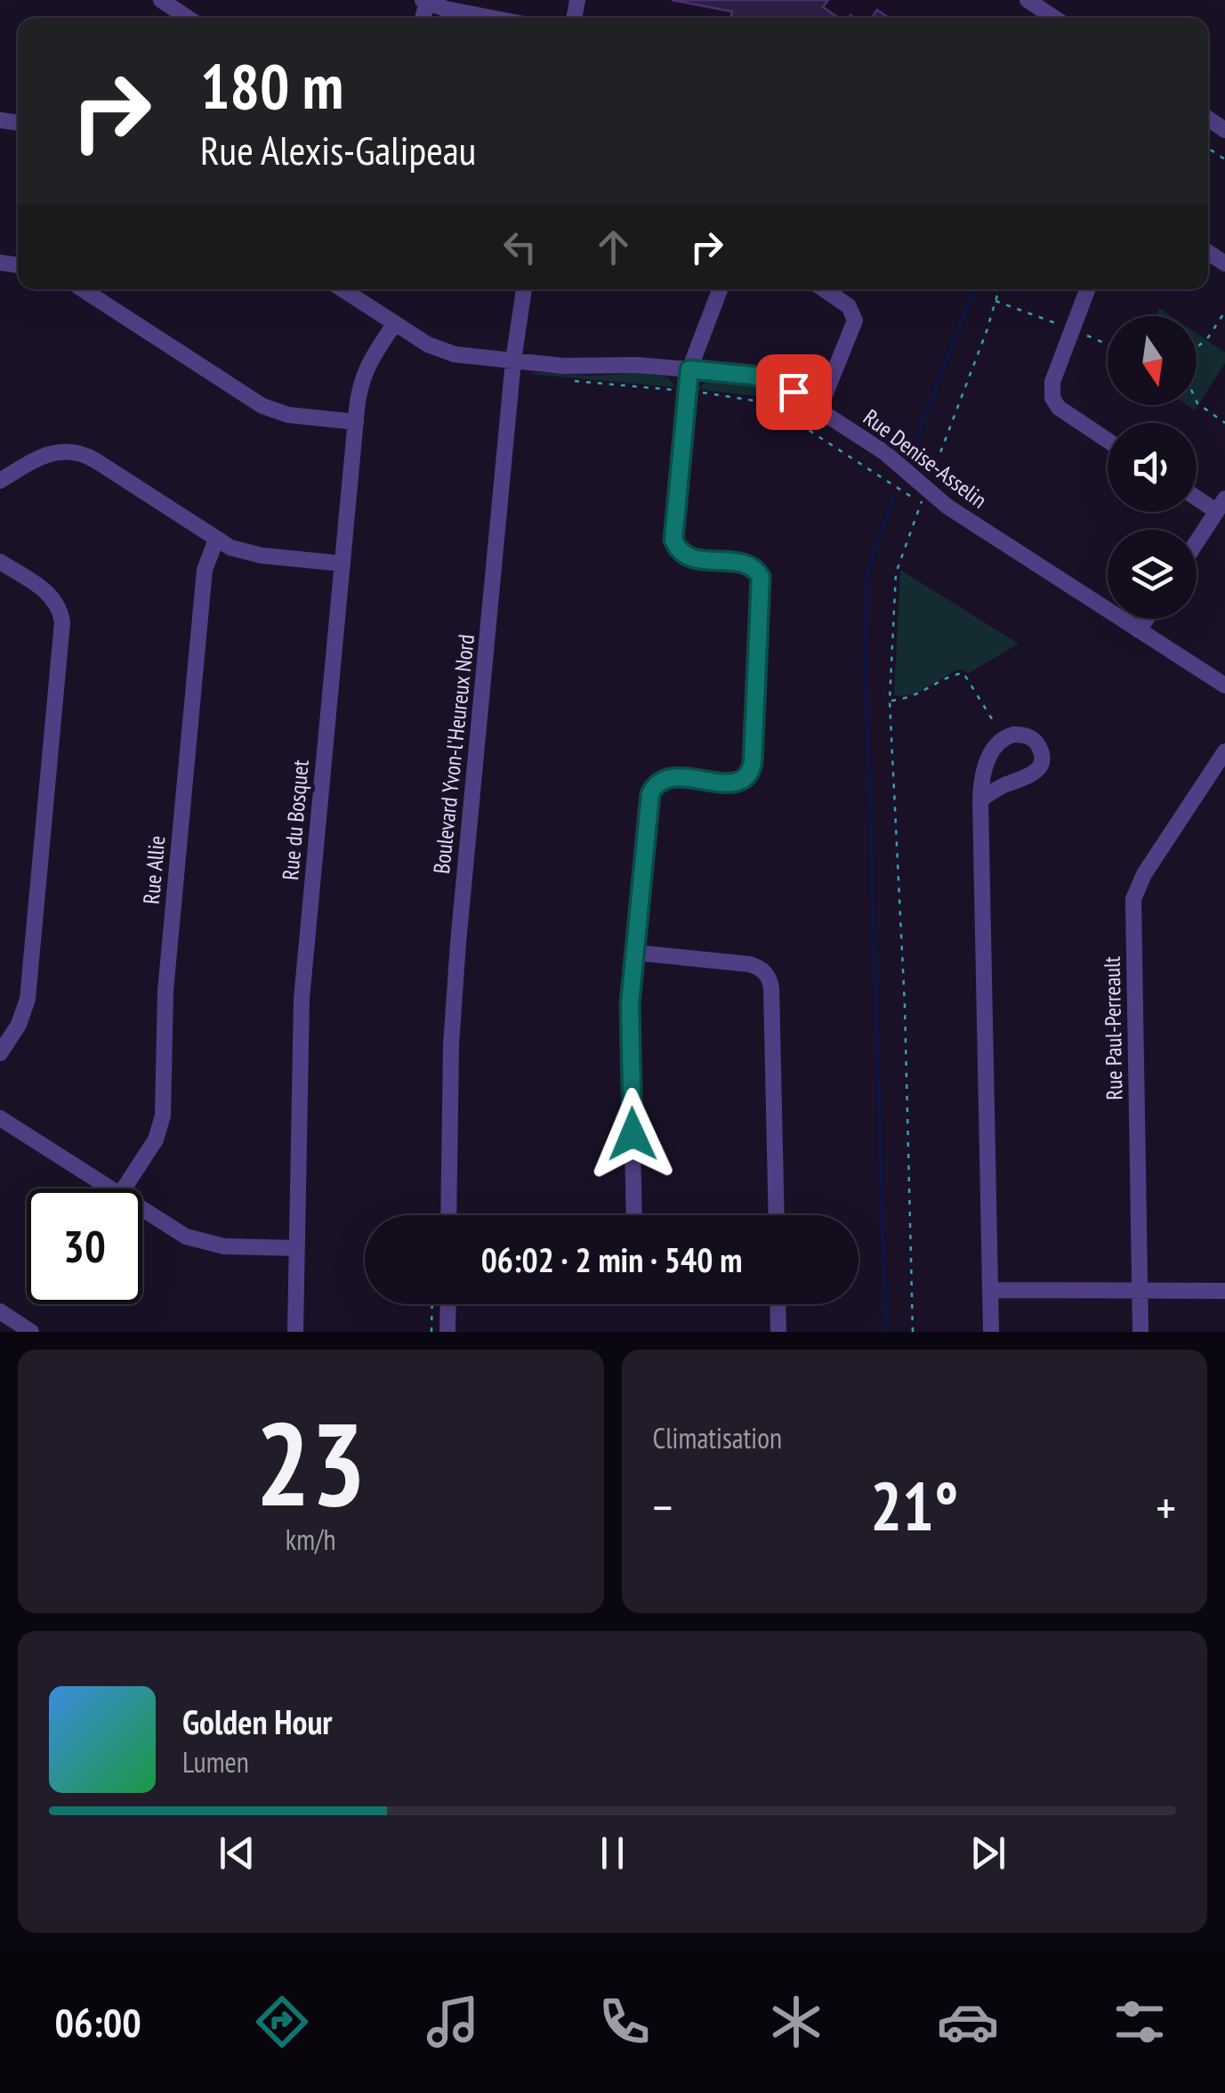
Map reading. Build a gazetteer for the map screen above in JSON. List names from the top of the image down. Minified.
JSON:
{"streets":{"street":["Rue Denise-Asselin","Boulevard Yvon-l'Heureux Nord","Rue du Bosquet","Rue Allie","Rue Paul-Perreault"]},"crossings":[["Rue Denise-Asselin","Boulevard Yvon-l'Heureux Nord"],["Rue Denise-Asselin","Rue du Bosquet"]],"north":"bottom","page":{"turn":["180 m","Rue Alexis-Galipeau"],"limit":"30","trip":"06:02 · 2 min · 540 m","tile":[["23","km/h"],"Climatisation"],"heat":["−","21°","+"],"song":["Golden Hour","Lumen"],"tabs":"06:00"}}
